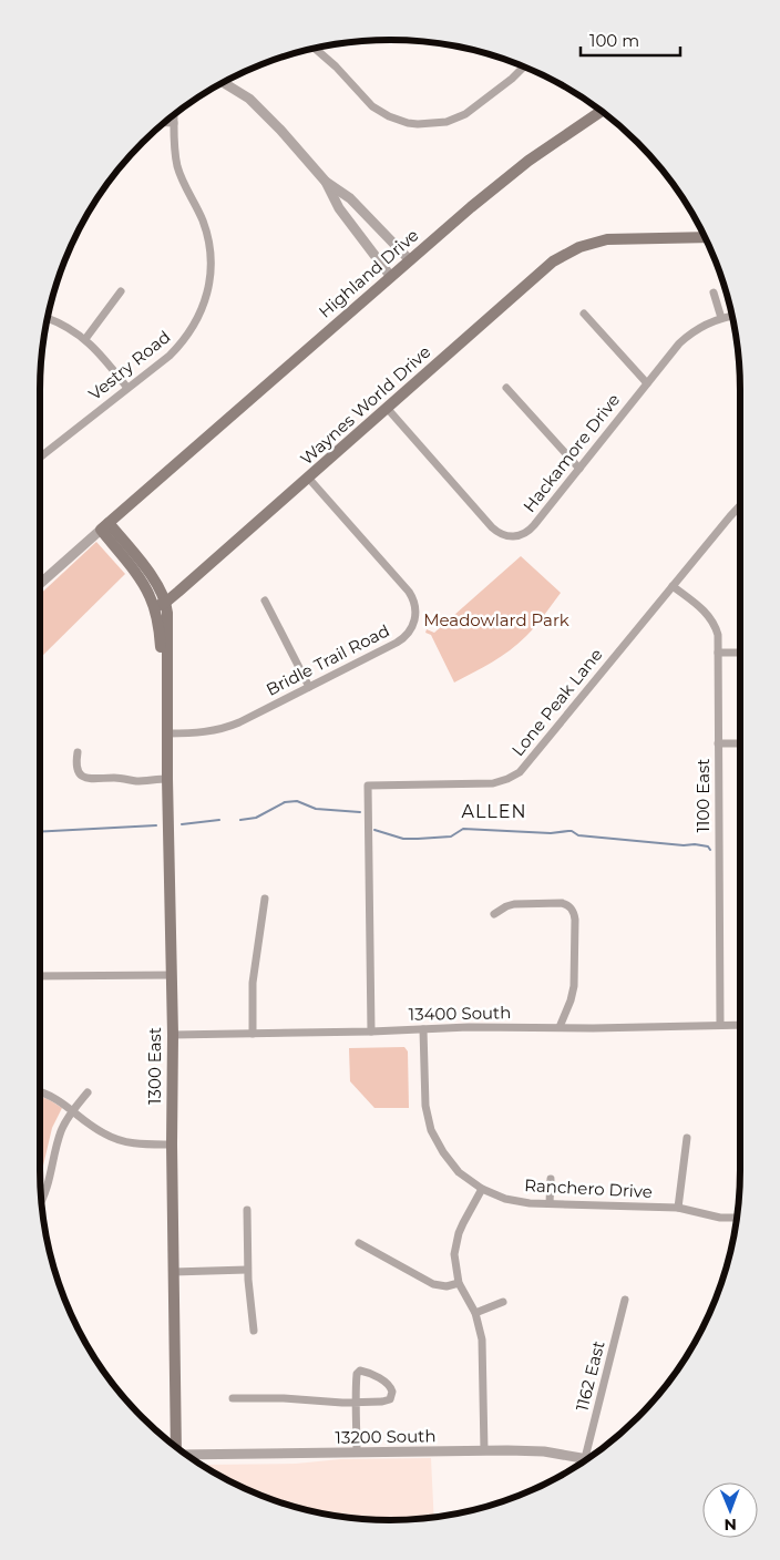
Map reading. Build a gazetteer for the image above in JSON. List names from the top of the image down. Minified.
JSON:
{"streets":{"main road":["Highland Drive","Waynes World Drive","1300 East"],"street":["Vestry Road","Hackamore Drive","Bridle Trail Road","Lone Peak Lane","1100 East","13400 South","Ranchero Drive","1162 East","13200 South"]},"crossings":[["Highland Drive","1300 East"],["Waynes World Drive","Hackamore Drive"],["Waynes World Drive","Bridle Trail Road"],["Waynes World Drive","1300 East"],["Bridle Trail Road","1300 East"],["Lone Peak Lane","1100 East"],["Lone Peak Lane","13400 South"],["1100 East","13400 South"],["13400 South","1300 East"],["13400 South","Ranchero Drive"]],"districts":["ALLEN"],"parks":["Meadowlard Park"],"scale_bar":"100 m","north":"bottom"}
